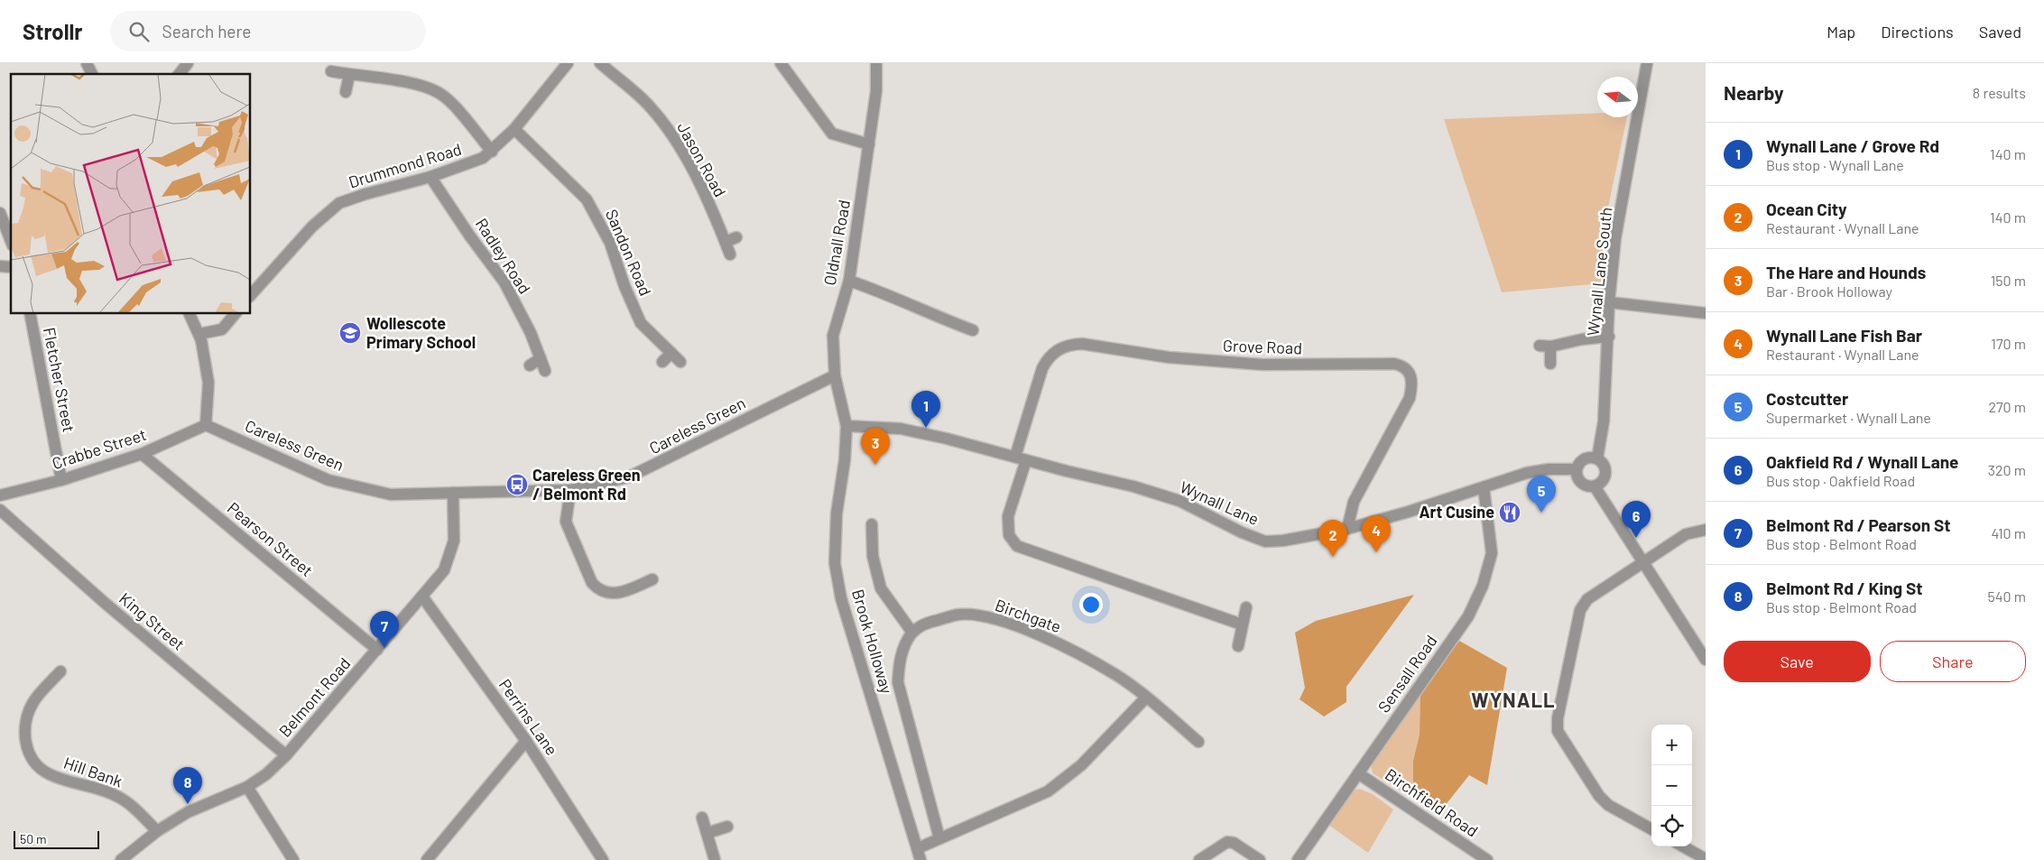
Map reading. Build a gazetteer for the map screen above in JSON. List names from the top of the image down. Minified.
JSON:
{"streets":{"street":["Jason Road","Drummond Road","Oldnall Road","Sandon Road","Radley Road","Wynall Lane South","Grove Road","Fletcher Street","Careless Green","Crabbe Street","Wynall Lane","Pearson Street","Birchgate","King Street","Brook Holloway","Sensall Road","Belmont Road","Perrins Lane","Hill Bank","Birchfield Road"]},"crossings":[["Drummond Road","Sandon Road"],["Drummond Road","Radley Road"],["Oldnall Road","Careless Green"],["Oldnall Road","Wynall Lane"],["Oldnall Road","Brook Holloway"],["Wynall Lane South","Wynall Lane"],["Grove Road","Wynall Lane"],["Fletcher Street","Crabbe Street"],["Careless Green","Crabbe Street"],["Careless Green","Belmont Road"],["Crabbe Street","Pearson Street"],["Wynall Lane","Brook Holloway"],["Wynall Lane","Sensall Road"],["Pearson Street","Belmont Road"],["King Street","Belmont Road"],["Sensall Road","Birchfield Road"],["Belmont Road","Perrins Lane"],["Belmont Road","Hill Bank"]],"districts":["WYNALL"],"places":{"school or university":["Wollescote Primary School"],"bus stop":["Careless Green / Belmont Rd"],"restaurant":["Art Cusine"]},"scale_bar":"50 m","north":"left","page":{"header":"Strollr","search":"Search here","nav":["Map","Directions","Saved"],"heading":["Nearby","8 results"],"list":[{"mark":"1","name":"Wynall Lane / Grove Rd","note":"Bus stop · Wynall Lane","value":"140 m"},{"mark":"2","name":"Ocean City","note":"Restaurant · Wynall Lane","value":"140 m"},{"mark":"3","name":"The Hare and Hounds","note":"Bar · Brook Holloway","value":"150 m"},{"mark":"4","name":"Wynall Lane Fish Bar","note":"Restaurant · Wynall Lane","value":"170 m"},{"mark":"5","name":"Costcutter","note":"Supermarket · Wynall Lane","value":"270 m"},{"mark":"6","name":"Oakfield Rd / Wynall Lane","note":"Bus stop · Oakfield Road","value":"320 m"},{"mark":"7","name":"Belmont Rd / Pearson St","note":"Bus stop · Belmont Road","value":"410 m"},{"mark":"8","name":"Belmont Rd / King St","note":"Bus stop · Belmont Road","value":"540 m"}],"pins":["1","3","5","6","4","2","7","8"],"buttons":["Save","Share"],"map_buttons":["+","−"],"scale":"50 m"}}
